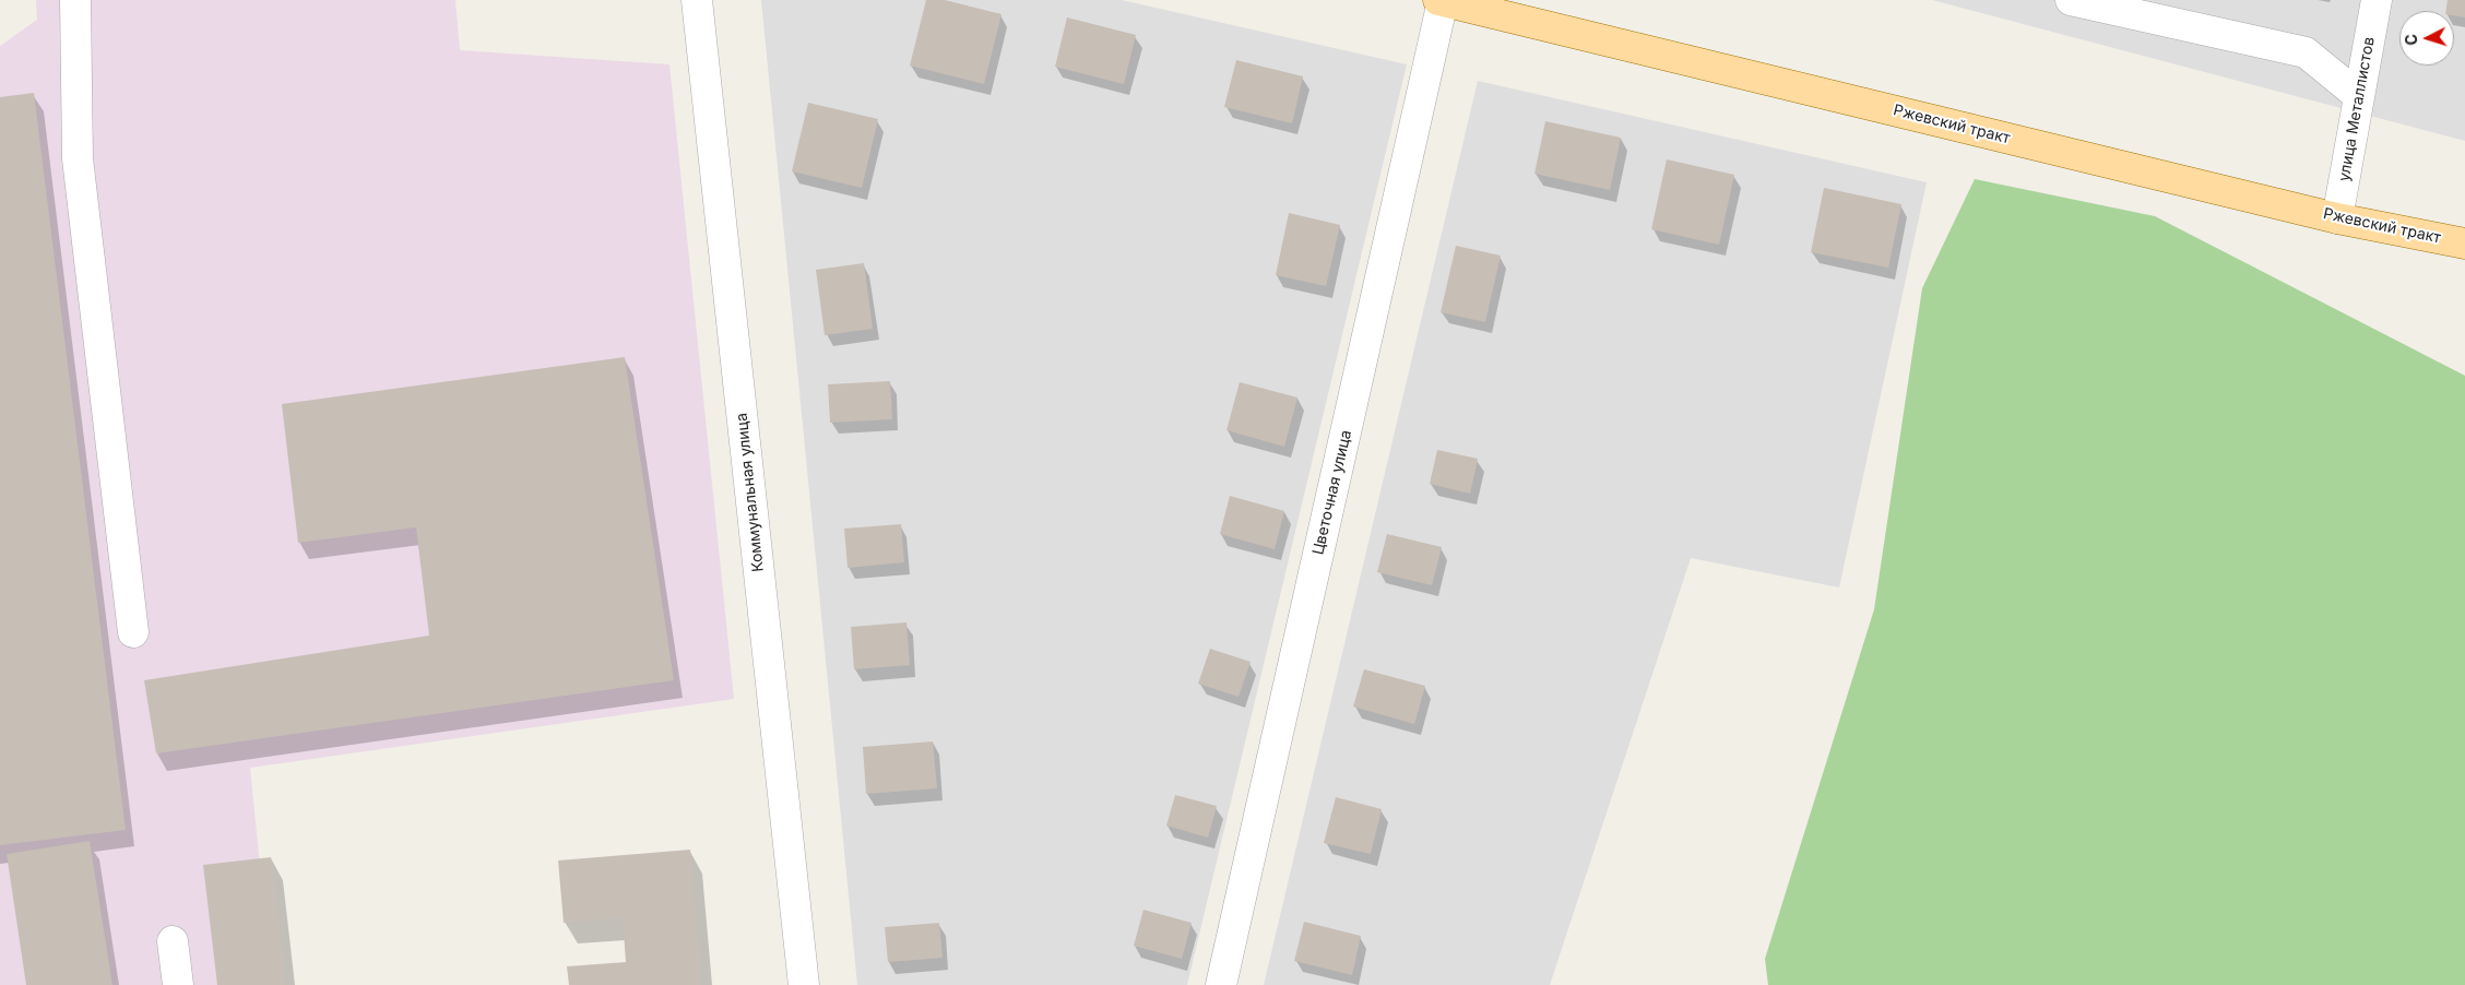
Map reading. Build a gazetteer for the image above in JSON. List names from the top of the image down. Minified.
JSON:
{"streets":{"main road":["Ржевский тракт"],"street":["улица Металлистов","Коммунальная улица","Цветочная улица"]},"crossings":[["улица Металлистов","Ржевский тракт"],["Ржевский тракт","Цветочная улица"]],"north":"left"}
